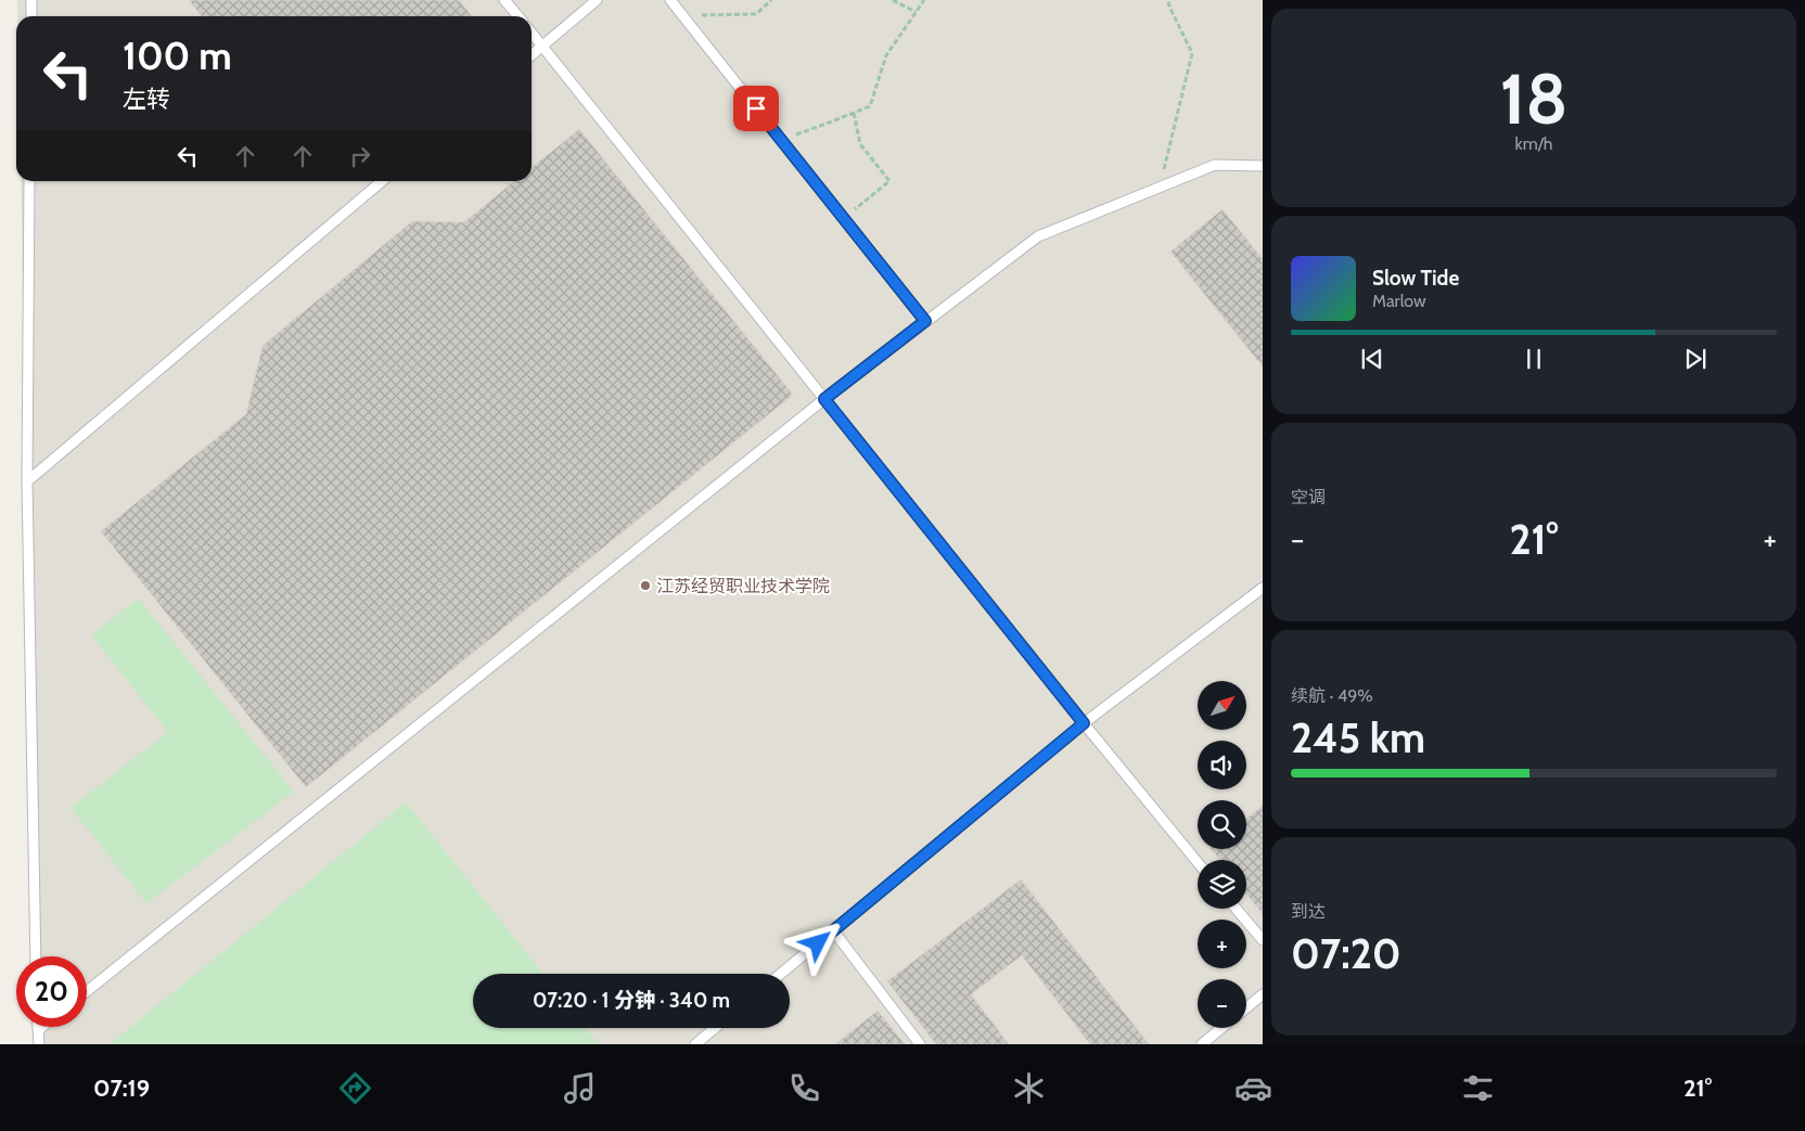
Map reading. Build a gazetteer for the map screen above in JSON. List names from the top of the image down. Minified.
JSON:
{"places":["江苏经贸职业技术学院"],"north":"top right","page":{"tile":[["18","km/h"],"空调",["续航 · 49%","245 km"],["到达","07:20"]],"turn":["100 m","左转"],"song":["Slow Tide","Marlow"],"heat":["−","21°","+"],"map_buttons":["+","−"],"limit":"20","trip":"07:20 · 1 分钟 · 340 m","tabs":["07:19","21°"]}}
